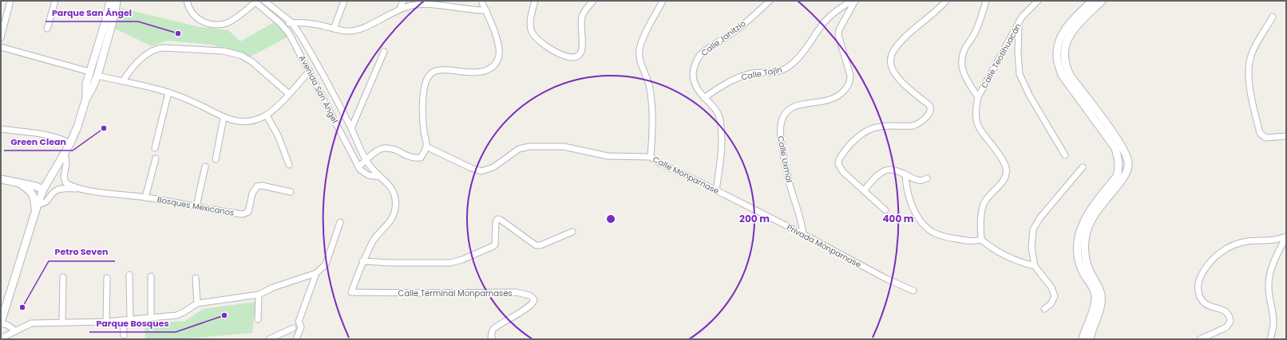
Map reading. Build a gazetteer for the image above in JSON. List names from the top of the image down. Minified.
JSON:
{"streets":{"street":["Calle Janitzio","Calle Teotihuacán","Calle Tajín","Avenida San Ángel","Calle Uxmal","Calle Monparnase","Bosques Mexicanos","Privada Monparnase","Calle Terminal Monparnases"]},"crossings":[["Calle Janitzio","Calle Tajín"],["Calle Janitzio","Calle Monparnase"],["Avenida San Ángel","Calle Terminal Monparnases"],["Calle Uxmal","Privada Monparnase"],["Calle Monparnase","Privada Monparnase"]],"places":["Parque San Ángel","Green Clean","Petro Seven","Parque Bosques"],"rings":["200 m","400 m"]}
